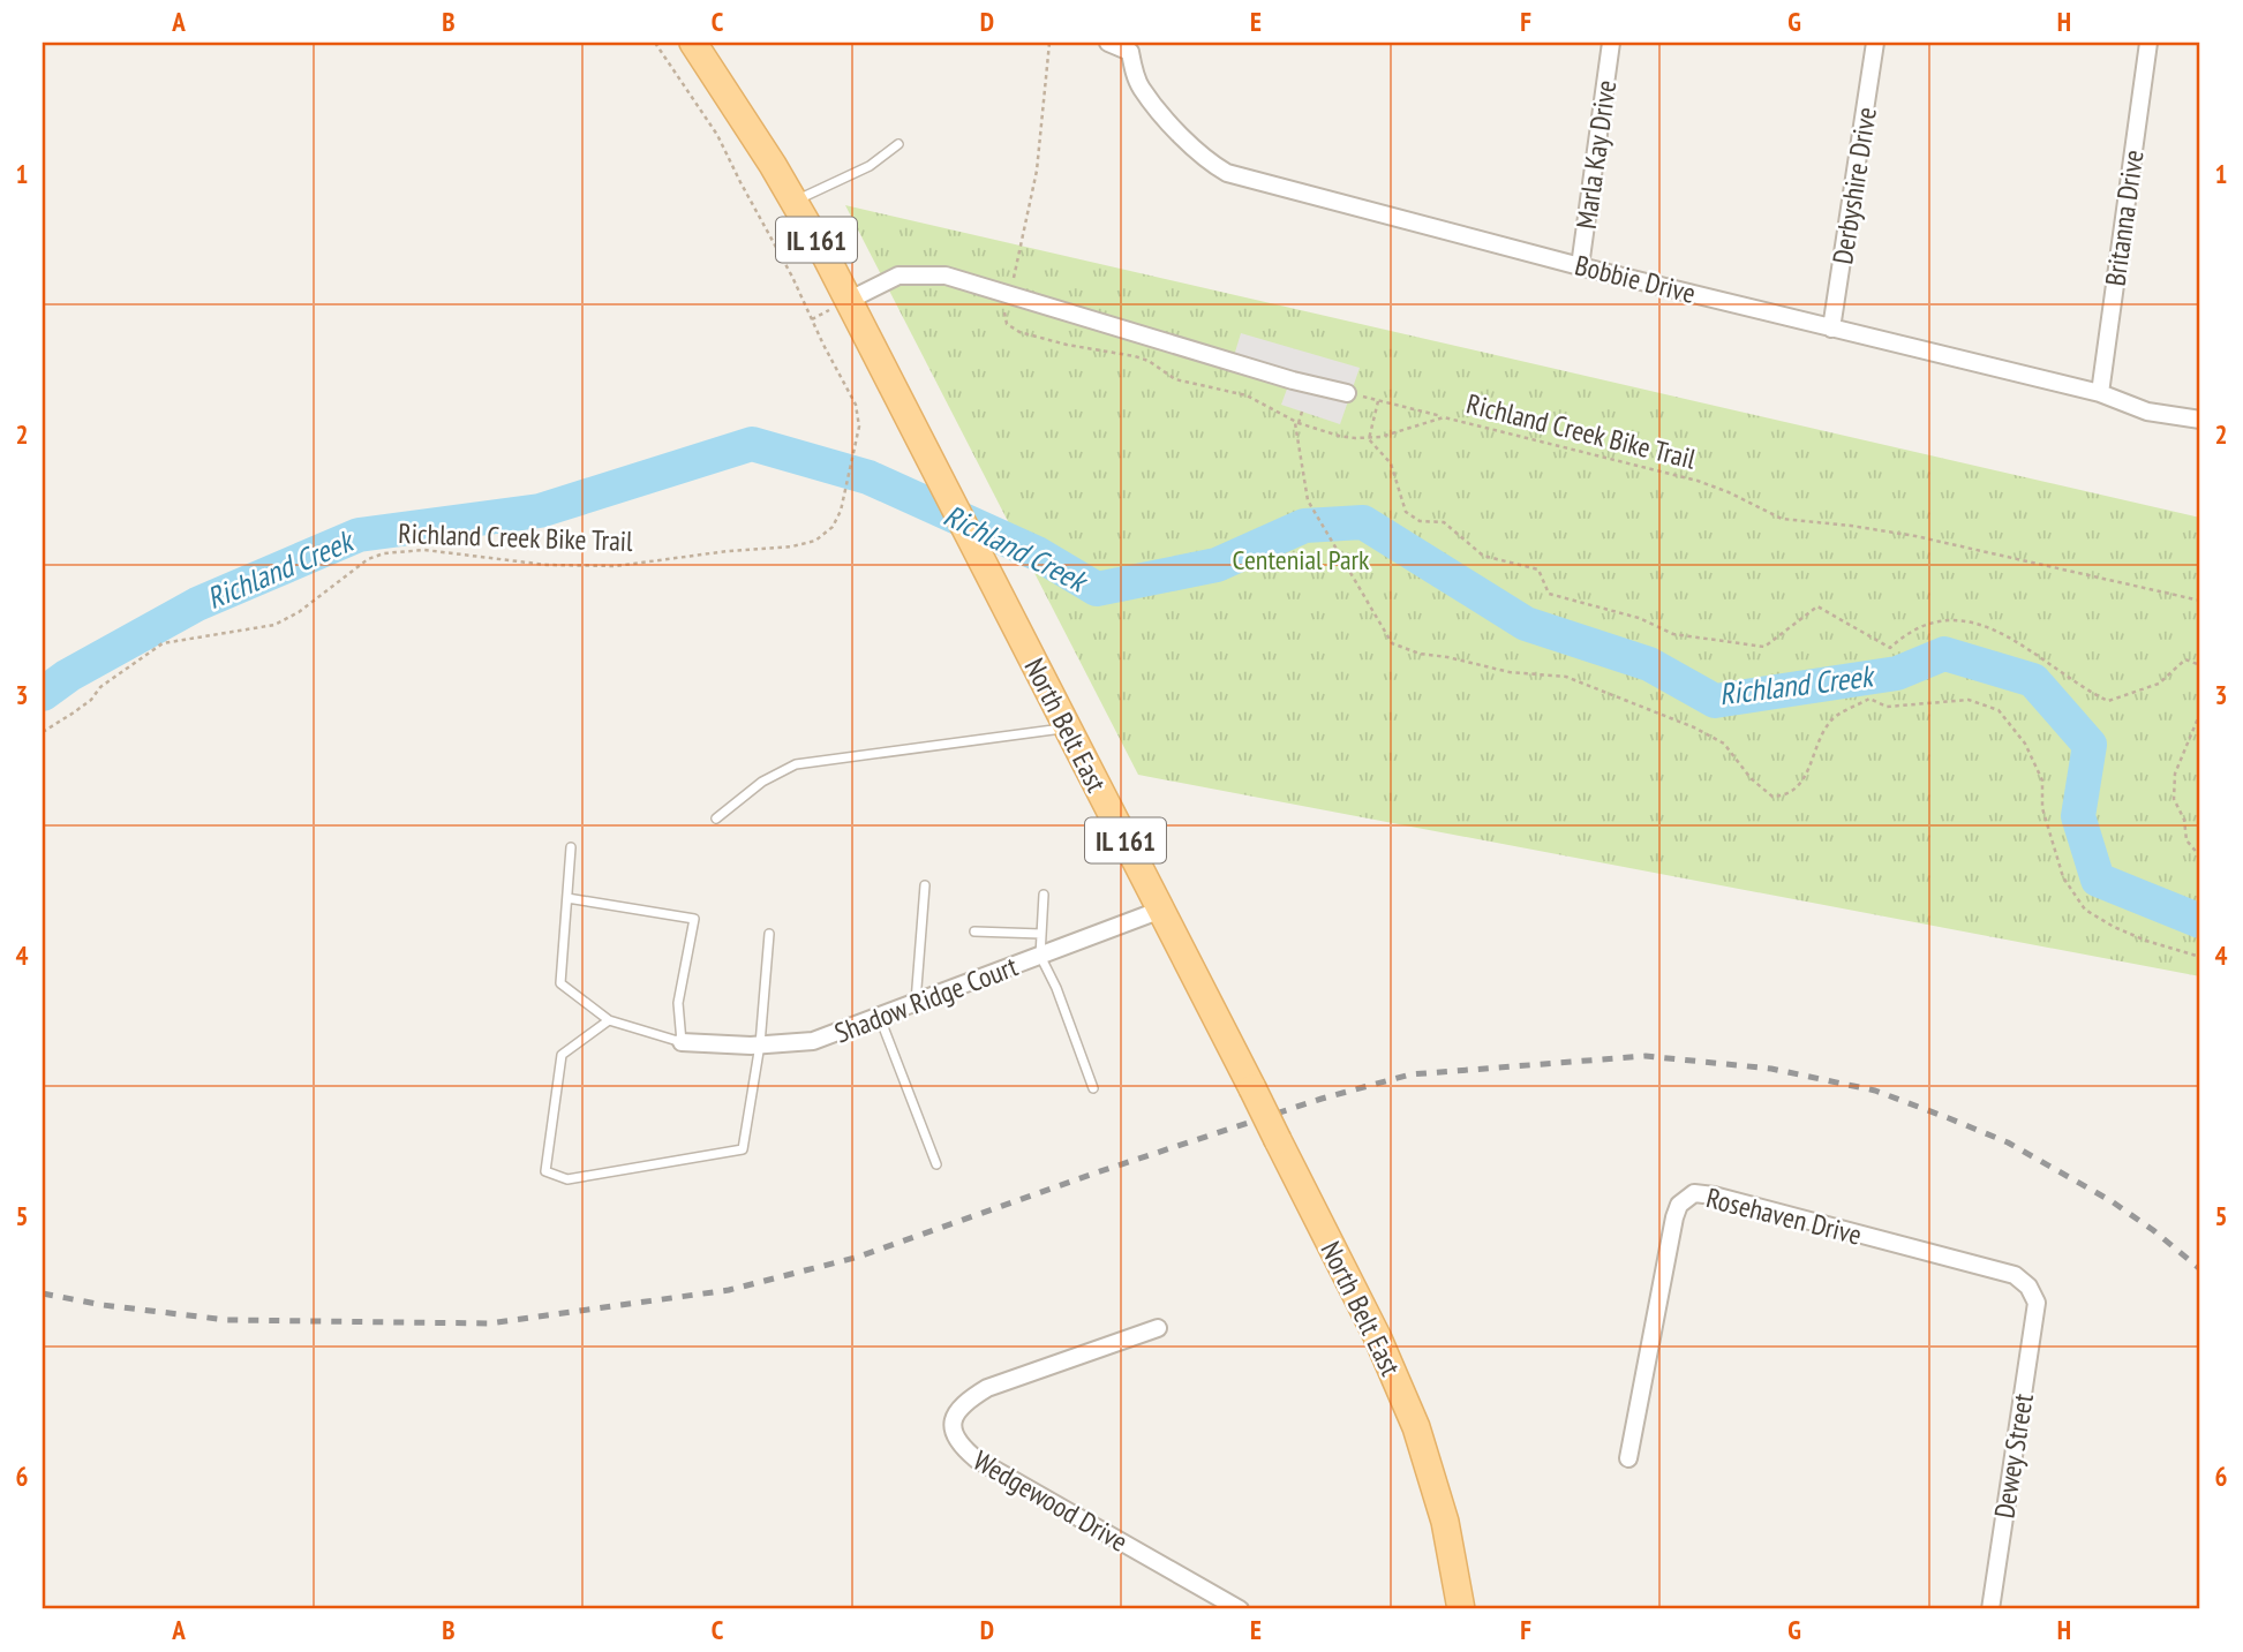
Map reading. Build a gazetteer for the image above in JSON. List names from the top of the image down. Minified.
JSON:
{"streets":{"main road":["IL 161","North Belt East"],"street":["Marla Kay Drive","Derbyshire Drive","Britanna Drive","Bobbie Drive","Shadow Ridge Court","Rosehaven Drive","Dewey Street","Wedgewood Drive"],"path":["Richland Creek Bike Trail"]},"crossings":[["Marla Kay Drive","Bobbie Drive"],["Derbyshire Drive","Bobbie Drive"],["Britanna Drive","Bobbie Drive"],["North Belt East","Shadow Ridge Court"],["Rosehaven Drive","Dewey Street"]],"water":["Richland Creek"],"parks":["Centenial Park"],"grid":{"columns":["A","B","C","D","E","F","G","H"],"rows":["1","2","3","4","5","6"]}}
